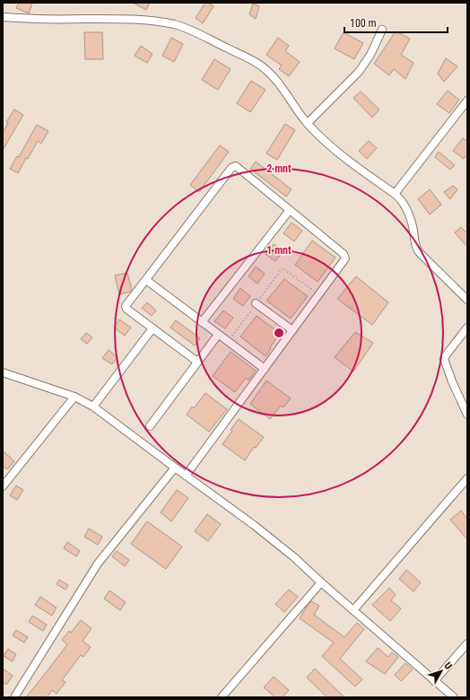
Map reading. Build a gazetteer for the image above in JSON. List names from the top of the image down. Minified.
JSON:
{"scale_bar":"100 m","north":"top right","rings":["2 mnt","1 mnt"]}
